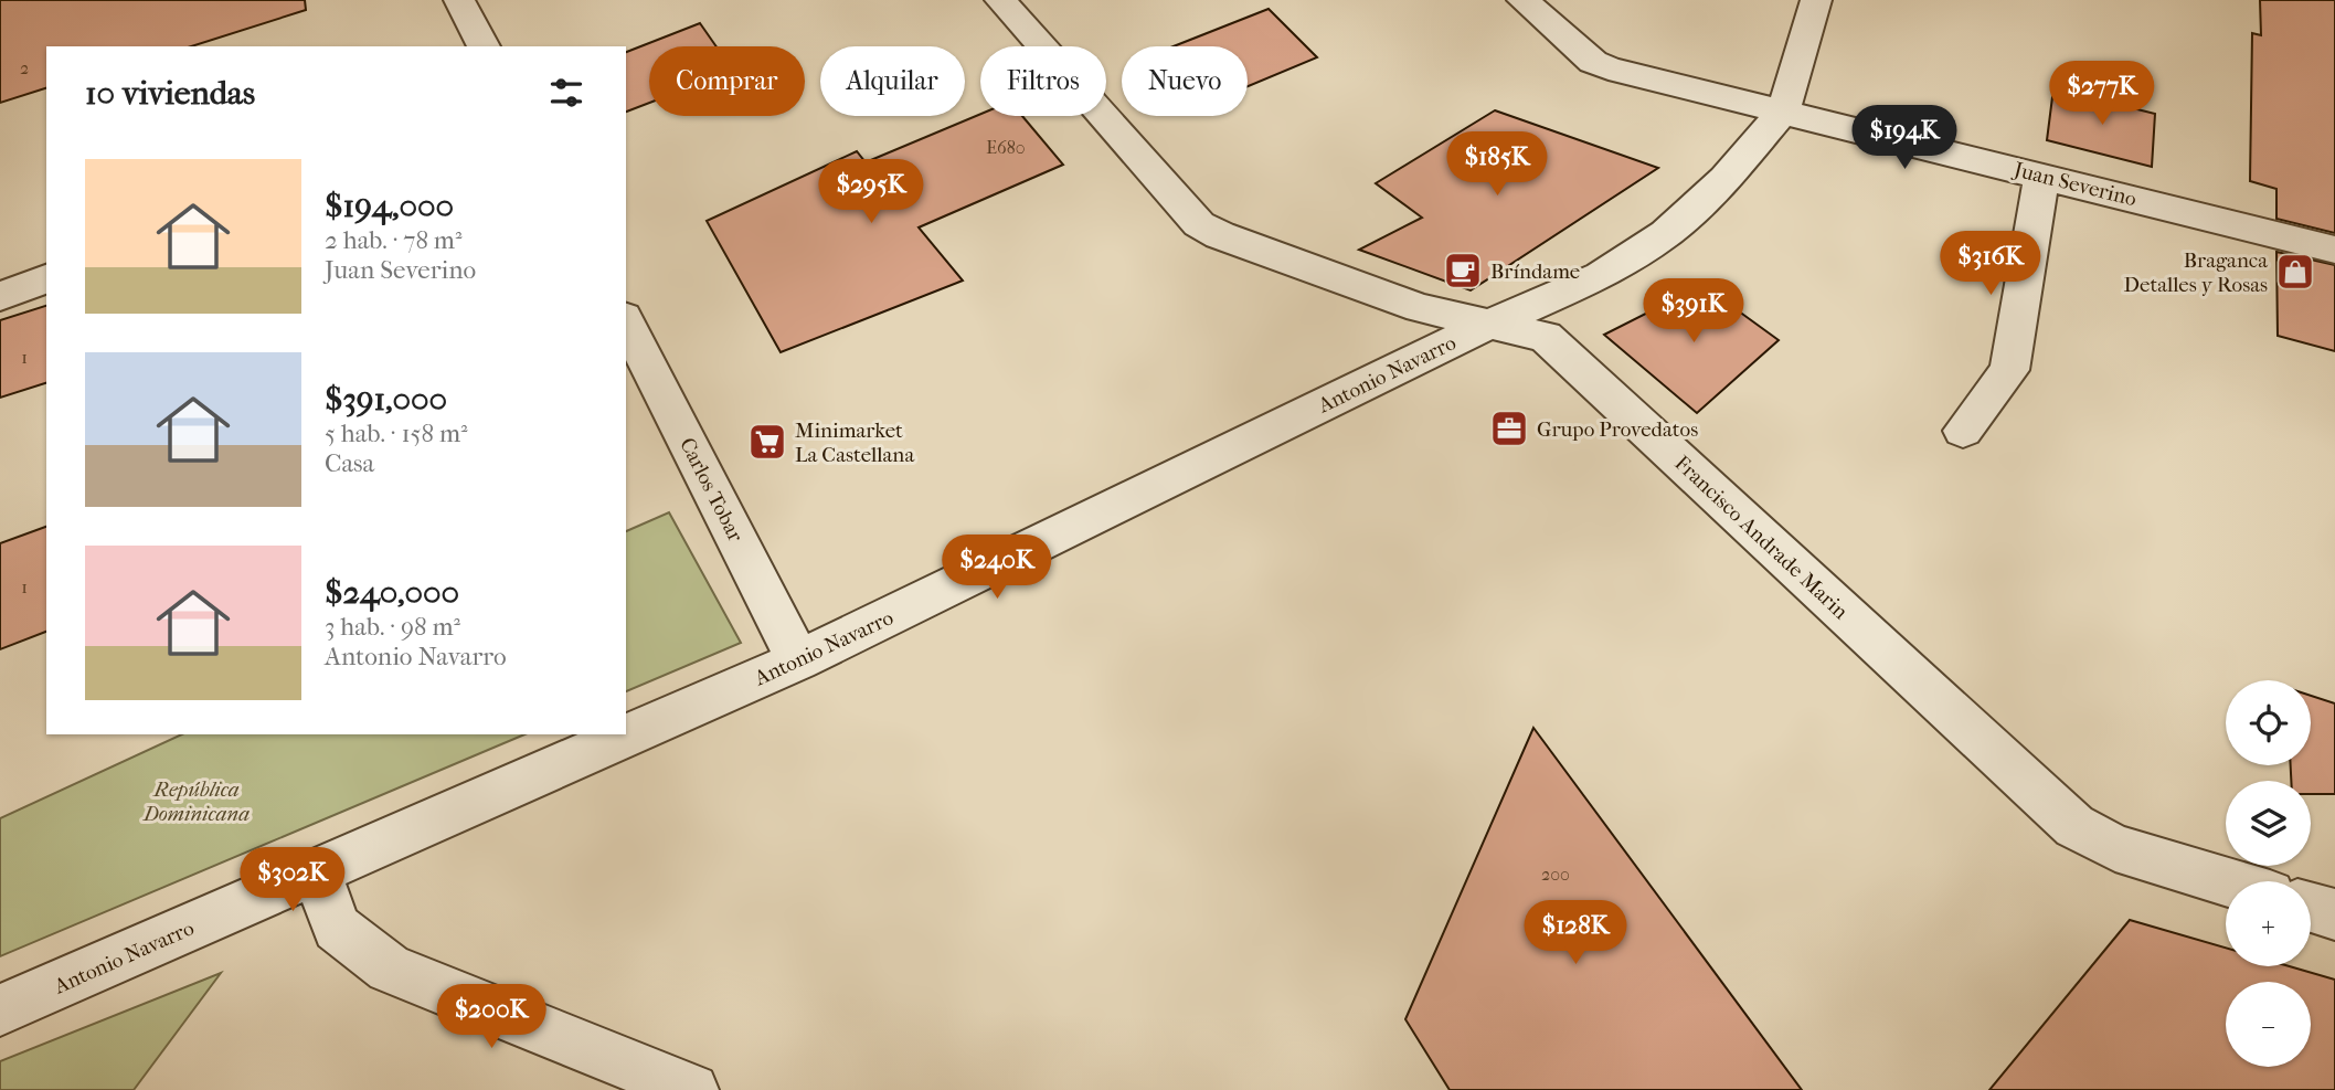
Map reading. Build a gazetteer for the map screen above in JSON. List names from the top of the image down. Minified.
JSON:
{"streets":{"street":["Juan Severino","Antonio Navarro","Carlos Tobar","Francisco Andrade Marin"]},"crossings":[["Juan Severino","Antonio Navarro"],["Antonio Navarro","Carlos Tobar"],["Antonio Navarro","Francisco Andrade Marin"]],"parks":["República Dominicana"],"places":{"cafe":["Bríndame"],"shop":["Braganca Detalles y Rosas"],"office":["Grupo Provedatos"],"supermarket":["Minimarket La Castellana"]},"house_numbers":["2","E680","1","1","200"],"page":{"chip":["Comprar","Alquilar","Filtros","Nuevo"],"heading":"10 viviendas","price":["$277K","$194K","$185K","$295K","$316K","$391K","$240K","$302K","$128K","$200K"],"list":[{"name":"$194,000","note":"2 hab. · 78 m² · Juan Severino"},{"name":"$391,000","note":"5 hab. · 158 m² · Casa"},{"name":"$240,000","note":"3 hab. · 98 m² · Antonio Navarro"}],"map_buttons":["+","−"]}}
